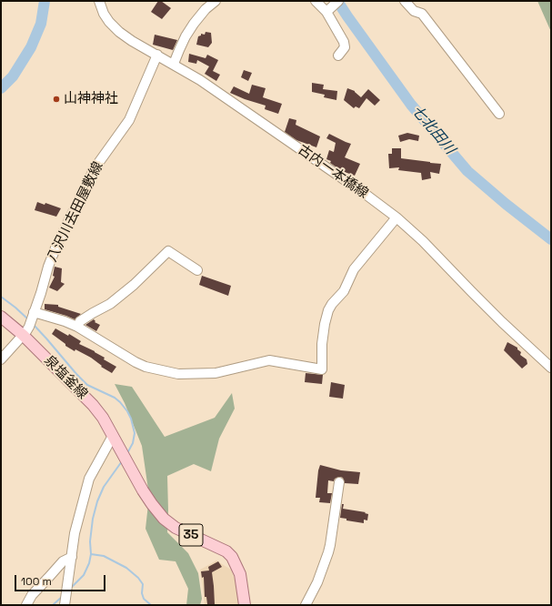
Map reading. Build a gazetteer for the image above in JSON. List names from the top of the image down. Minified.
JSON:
{"streets":{"main road":["泉塩釜線","35"],"street":["古内一本橋線","八沢川去田屋敷線"]},"crossings":[["古内一本橋線","八沢川去田屋敷線"],["八沢川去田屋敷線","泉塩釜線"]],"water":["七北田川"],"places":["山神神社"],"scale_bar":"100 m"}
